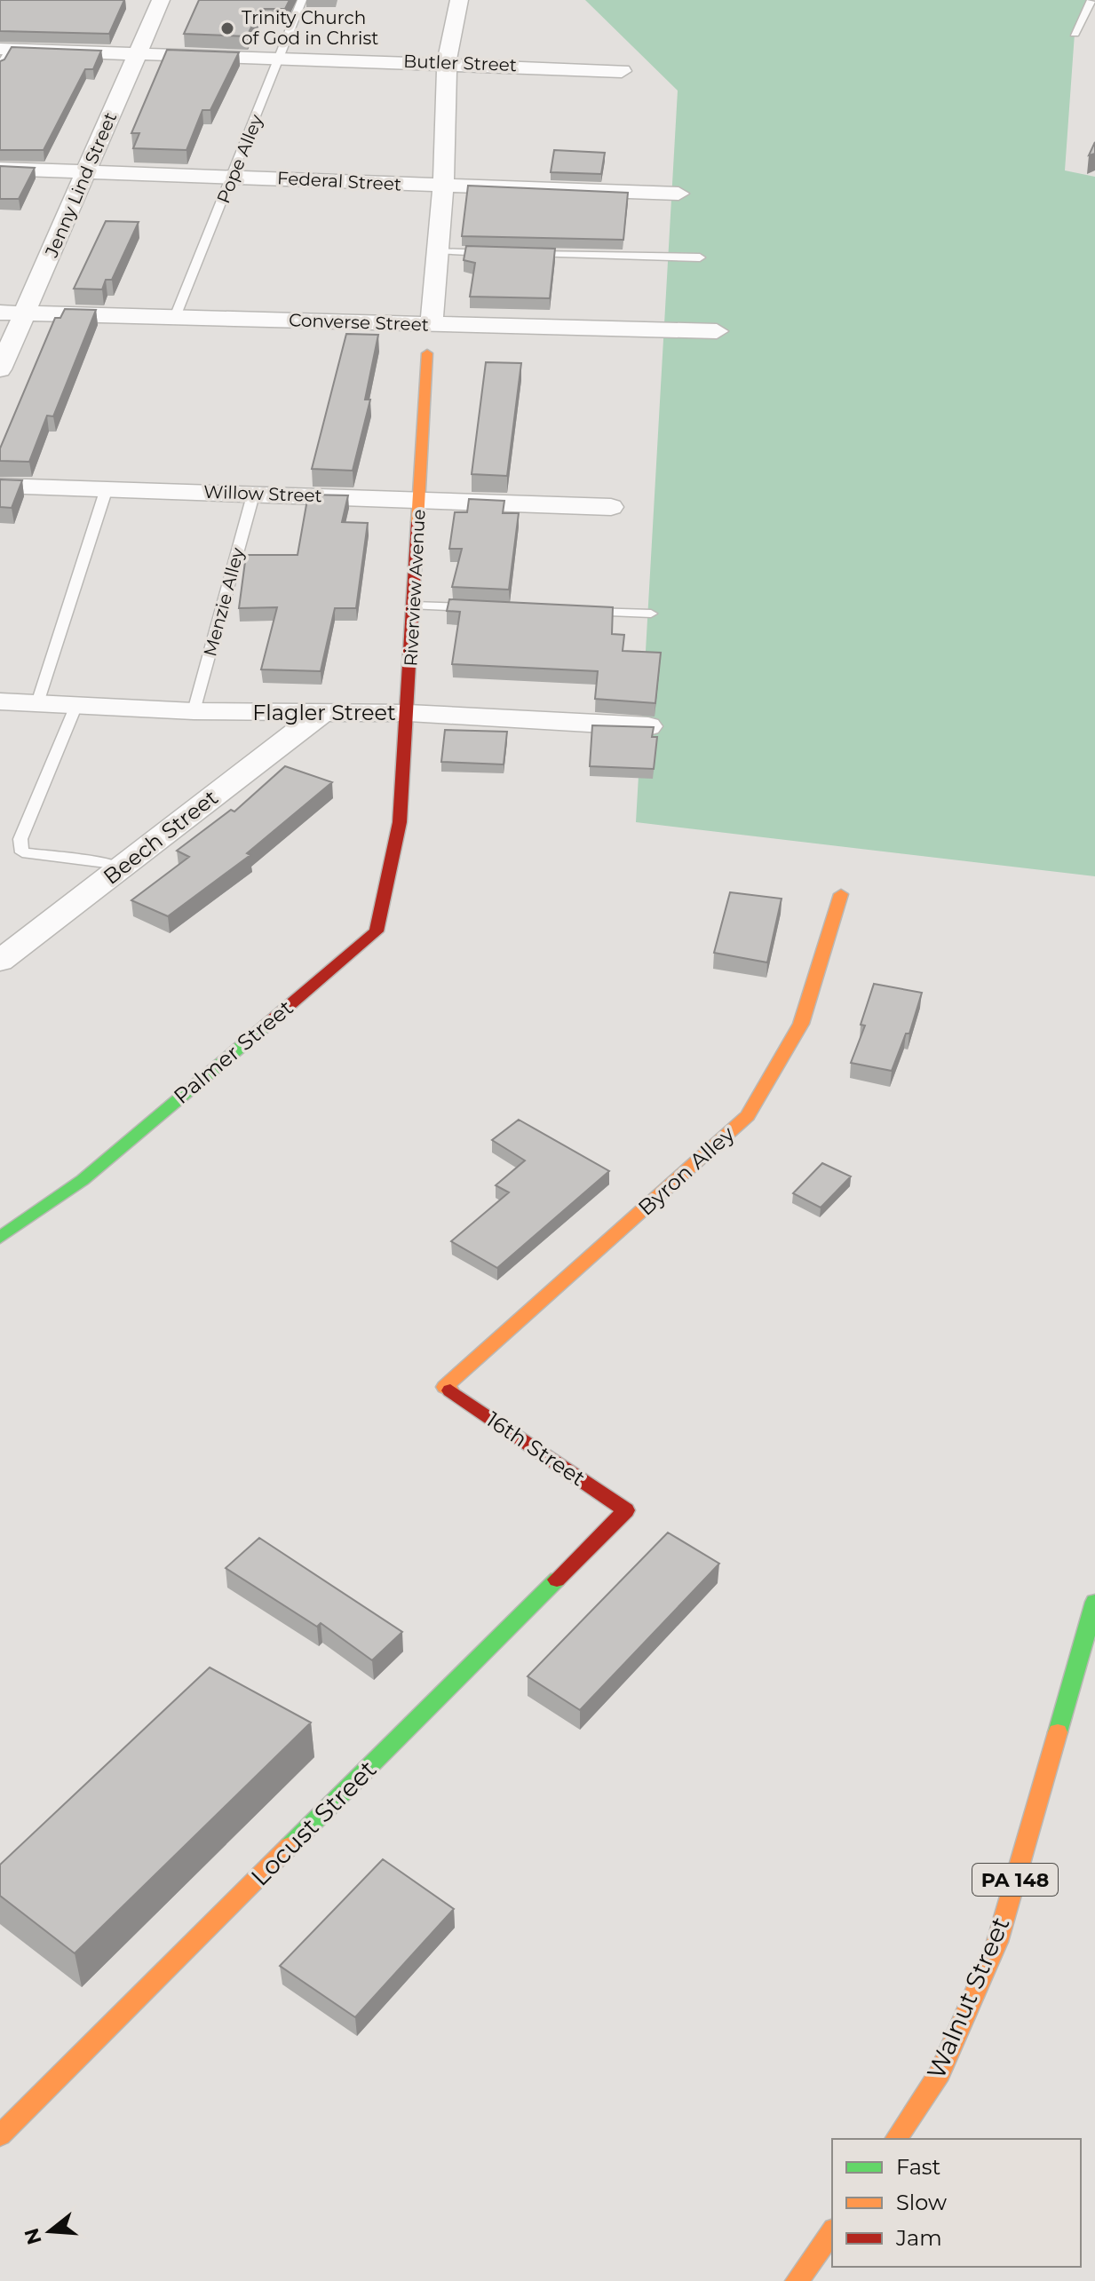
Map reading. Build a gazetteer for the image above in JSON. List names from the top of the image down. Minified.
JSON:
{"streets":{"street":["Butler Street","Federal Street","Jenny Lind Street","Converse Street","Willow Street","Riverview Avenue","Flagler Street","Beech Street","Palmer Street","Byron Alley","16th Street","Locust Street","PA 148","Walnut Street"],"lane":["Pope Alley","Menzie Alley"]},"crossings":[["Butler Street","Pope Alley"],["Butler Street","Jenny Lind Street"],["Pope Alley","Federal Street"],["Pope Alley","Converse Street"],["Federal Street","Jenny Lind Street"],["Jenny Lind Street","Converse Street"],["Willow Street","Riverview Avenue"],["Willow Street","Menzie Alley"],["Riverview Avenue","Flagler Street"],["Riverview Avenue","Palmer Street"],["Menzie Alley","Flagler Street"],["Flagler Street","Beech Street"],["Byron Alley","16th Street"],["16th Street","Locust Street"]],"places":["Trinity Church of God in Christ"],"legend":["Fast","Slow","Jam"],"north":"left"}
